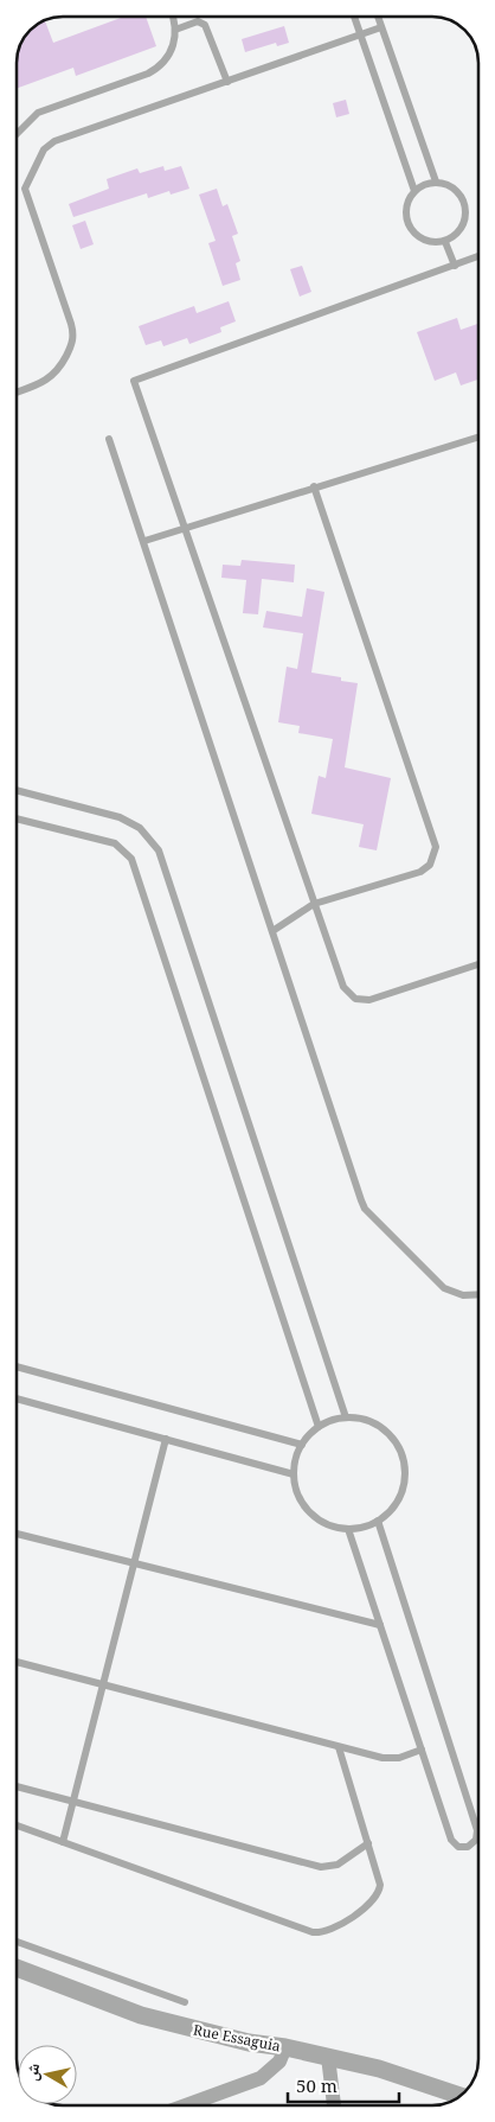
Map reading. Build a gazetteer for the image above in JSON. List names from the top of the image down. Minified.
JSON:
{"streets":{"street":["Rue Essaguia"]},"scale_bar":"50 m","north":"left"}
